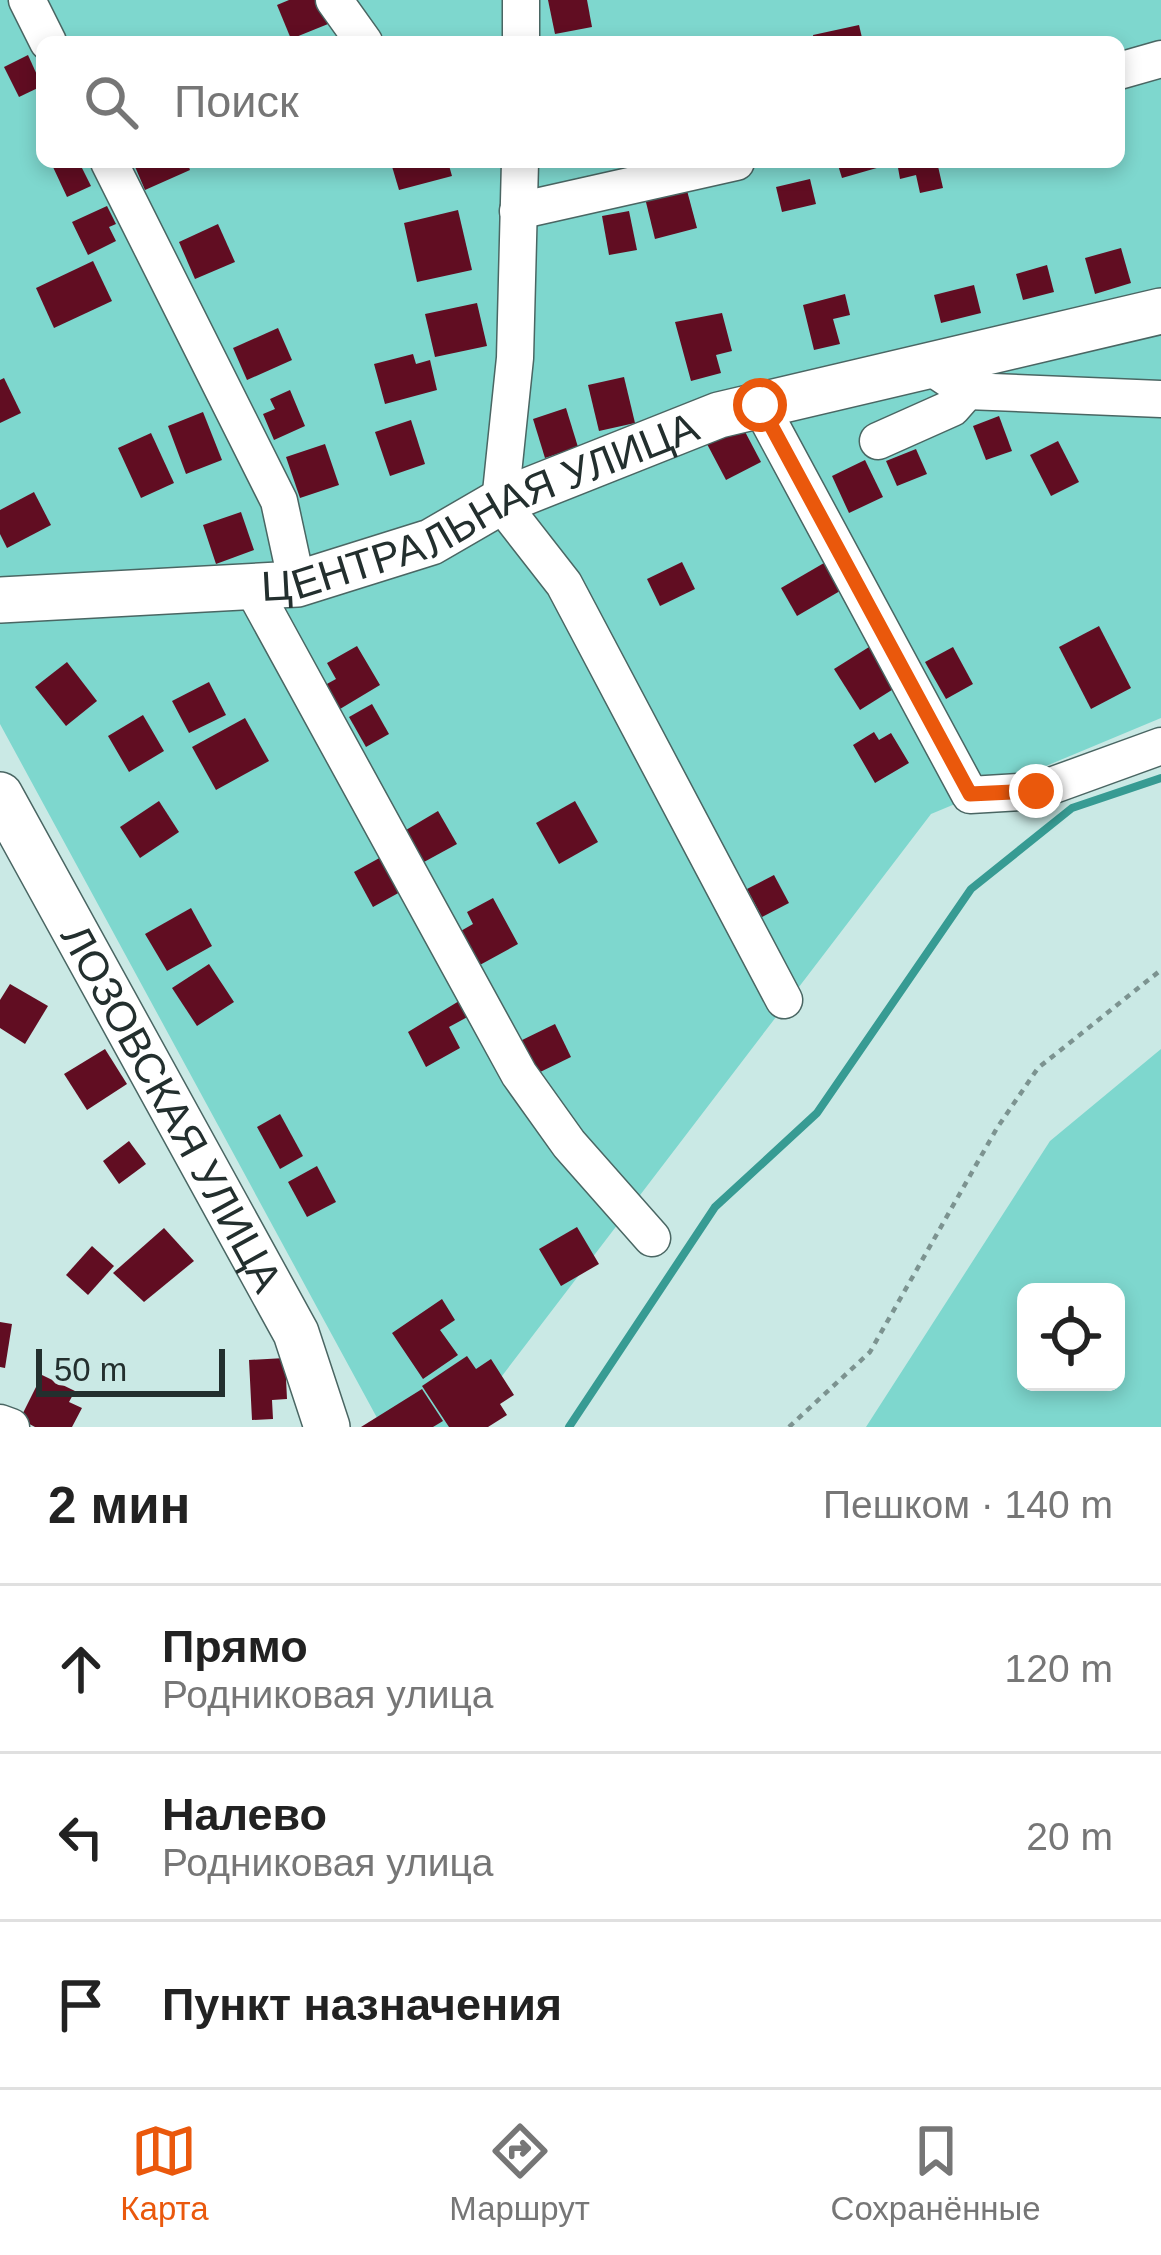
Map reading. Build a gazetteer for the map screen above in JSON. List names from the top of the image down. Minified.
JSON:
{"streets":{"main road":["ЦЕНТРАЛЬНАЯ УЛИЦА","ЛОЗОВСКАЯ УЛИЦА"]},"scale_bar":"50 m","page":{"search":"Поиск","scale":"50 m","heading":["2 мин","Пешком · 140 m"],"list":[["Прямо","Родниковая улица","120 m"],["Налево","Родниковая улица","20 m"],"Пункт назначения"],"nav":["Карта","Маршрут","Сохранённые"]}}
